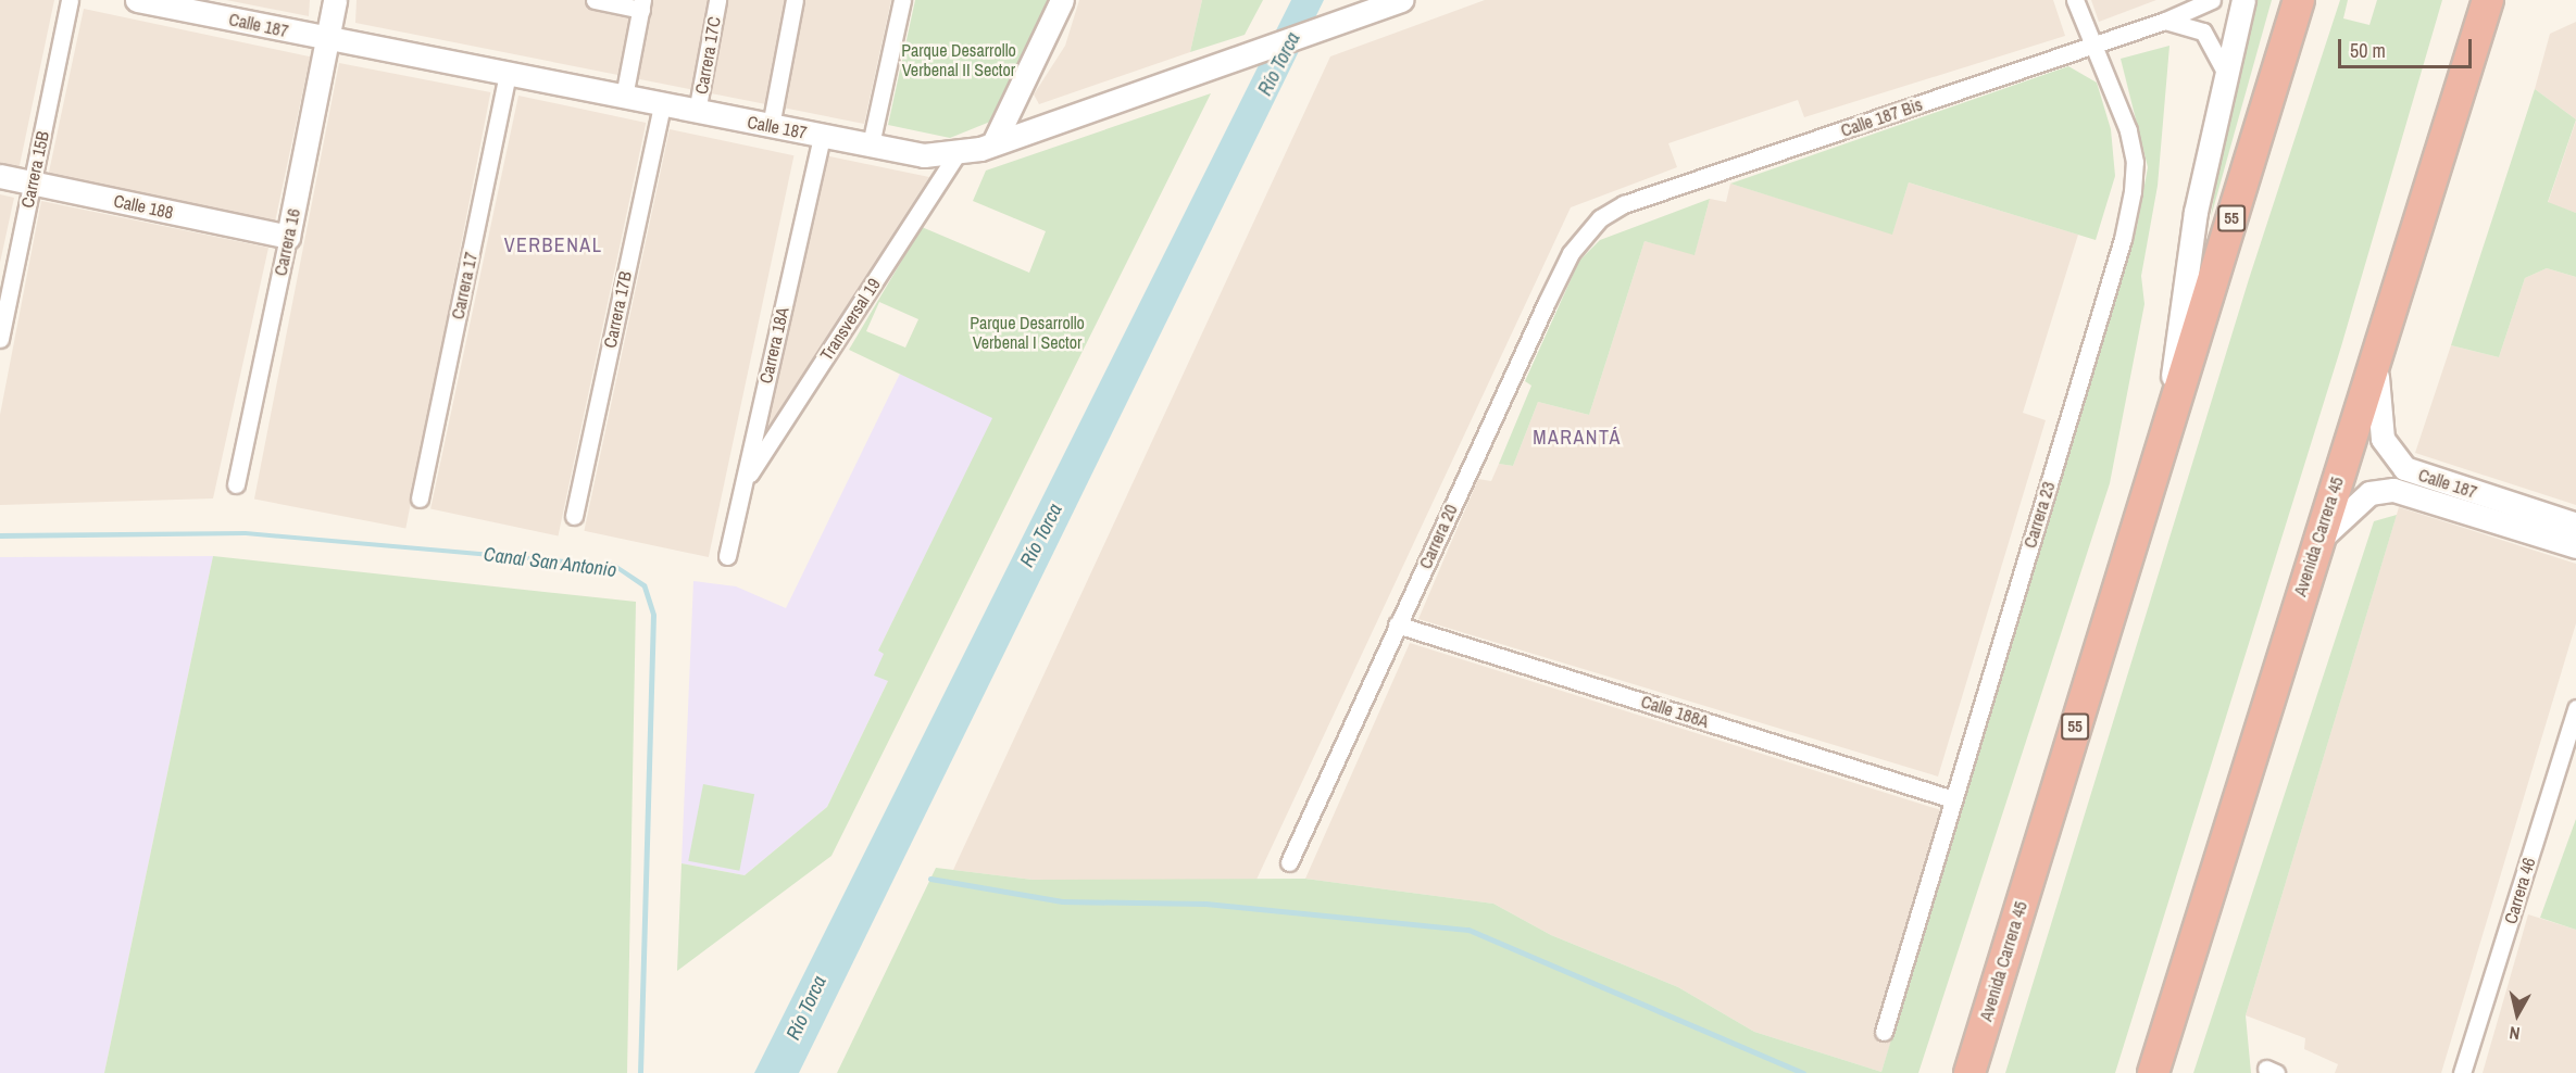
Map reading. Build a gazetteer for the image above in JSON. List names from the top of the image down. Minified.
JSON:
{"streets":{"highway":["55","Avenida Carrera 45"],"street":["Calle 187","Carrera 17C","Calle 187 Bis","Carrera 15B","Calle 188","Carrera 16","Carrera 17","Carrera 17B","Transversal 19","Carrera 18A","Carrera 23","Carrera 20","Calle 188A","Carrera 46"]},"crossings":[["Calle 187","Carrera 17C"],["Calle 187","Carrera 16"],["Calle 187","Carrera 17"],["Calle 187","Carrera 17B"],["Calle 187","Transversal 19"],["Calle 187","Carrera 18A"],["Calle 187","Avenida Carrera 45"],["Calle 187 Bis","Carrera 23"],["Calle 187 Bis","Carrera 20"],["Carrera 15B","Calle 188"],["Calle 188","Carrera 16"],["Transversal 19","Carrera 18A"],["Carrera 23","Calle 188A"],["Carrera 20","Calle 188A"]],"districts":["VERBENAL","MARANTÁ"],"water":["Río Torca","Canal San Antonio"],"parks":["Parque Desarrollo Verbenal II Sector","Parque Desarrollo Verbenal I Sector"],"scale_bar":"50 m","north":"bottom"}
